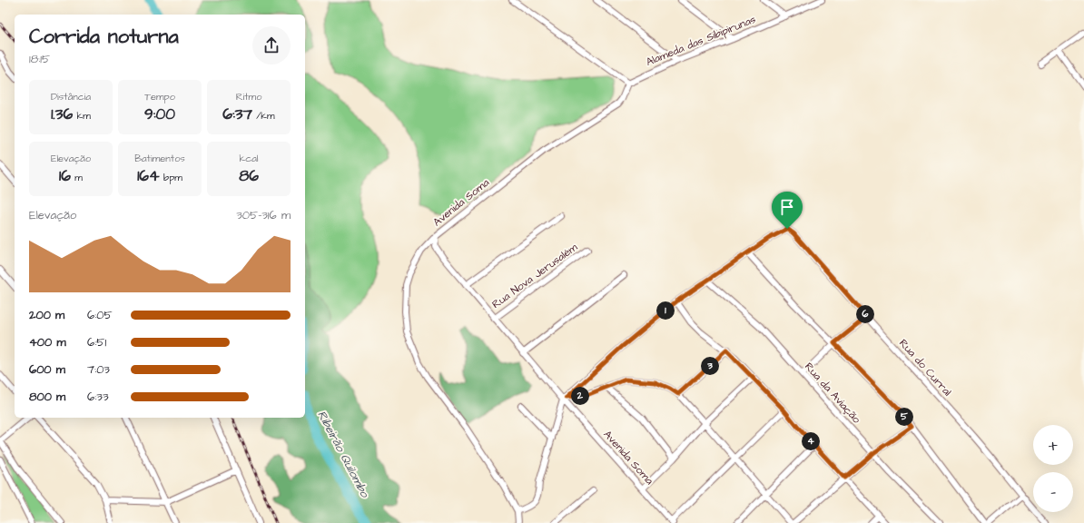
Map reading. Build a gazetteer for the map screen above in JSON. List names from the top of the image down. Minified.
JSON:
{"streets":{"street":["Alameda das Sibipirunas","Avenida Soma","Rua Nova Jerusalém","Rua do Curral","Rua da Aviação"]},"crossings":[["Alameda das Sibipirunas","Avenida Soma"],["Avenida Soma","Rua Nova Jerusalém"]],"water":["Ribeirão Quilombo"],"page":{"heading":["Corrida noturna","18:15"],"stats":[["Distância","1.36 km"],["Tempo","9:00"],["Ritmo","6:37 /km"],["Elevação","16 m"],["Batimentos","164 bpm"],["kcal","86"]],"chart":["Elevação","305–316 m"],"pins":["1","6","3","2","5","4"],"list":[{"name":"200 m","note":"6:05"},{"name":"400 m","note":"6:51"},{"name":"600 m","note":"7:03"},{"name":"800 m","note":"6:33"}],"map_buttons":["+","−"]}}
